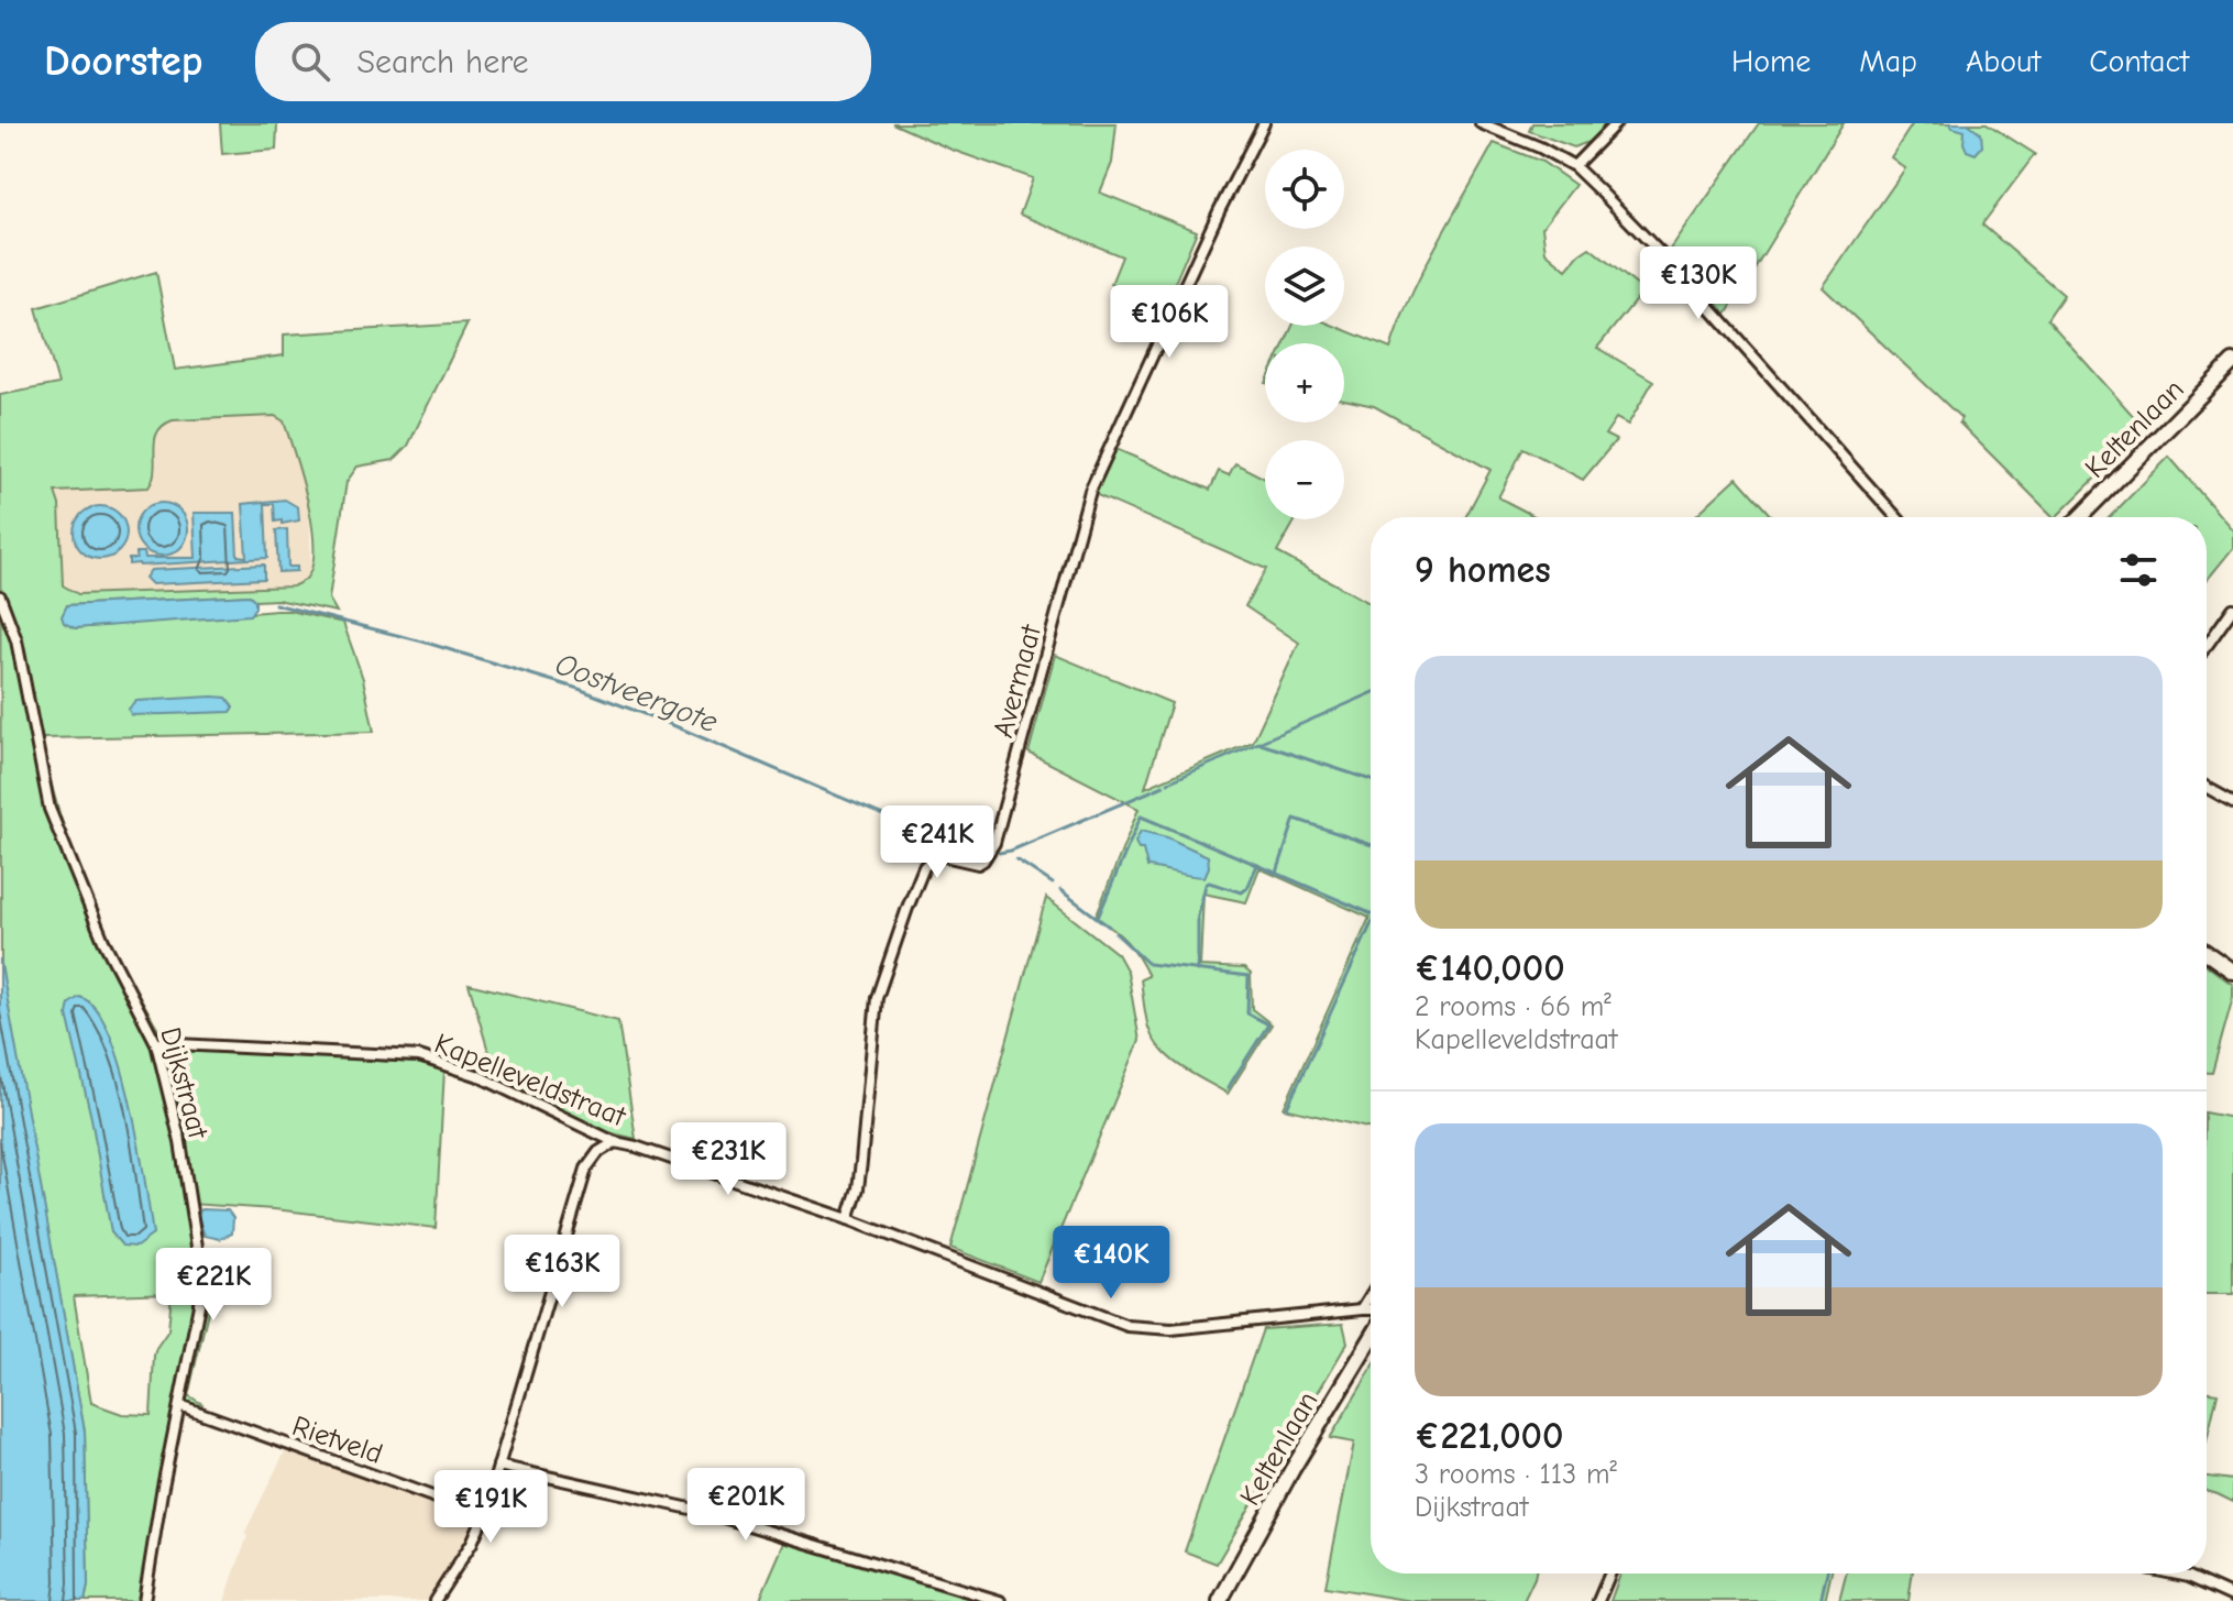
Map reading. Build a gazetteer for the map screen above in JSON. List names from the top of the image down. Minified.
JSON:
{"streets":{"main road":["Keltenlaan"],"street":["Avermaat","Kapelleveldstraat","Dijkstraat","Rietveld"]},"crossings":[["Avermaat","Kapelleveldstraat"],["Kapelleveldstraat","Dijkstraat"],["Dijkstraat","Rietveld"]],"water":["Oostveergote"],"page":{"header":"Doorstep","search":"Search here","nav":["Home","Map","About","Contact"],"map_buttons":["+","−"],"price":["€130K","€106K","€241K","€231K","€140K","€163K","€221K","€201K","€191K"],"heading":"9 homes","list":[{"name":"€140,000","note":"2 rooms · 66 m² · Kapelleveldstraat"},{"name":"€221,000","note":"3 rooms · 113 m² · Dijkstraat"}]}}
